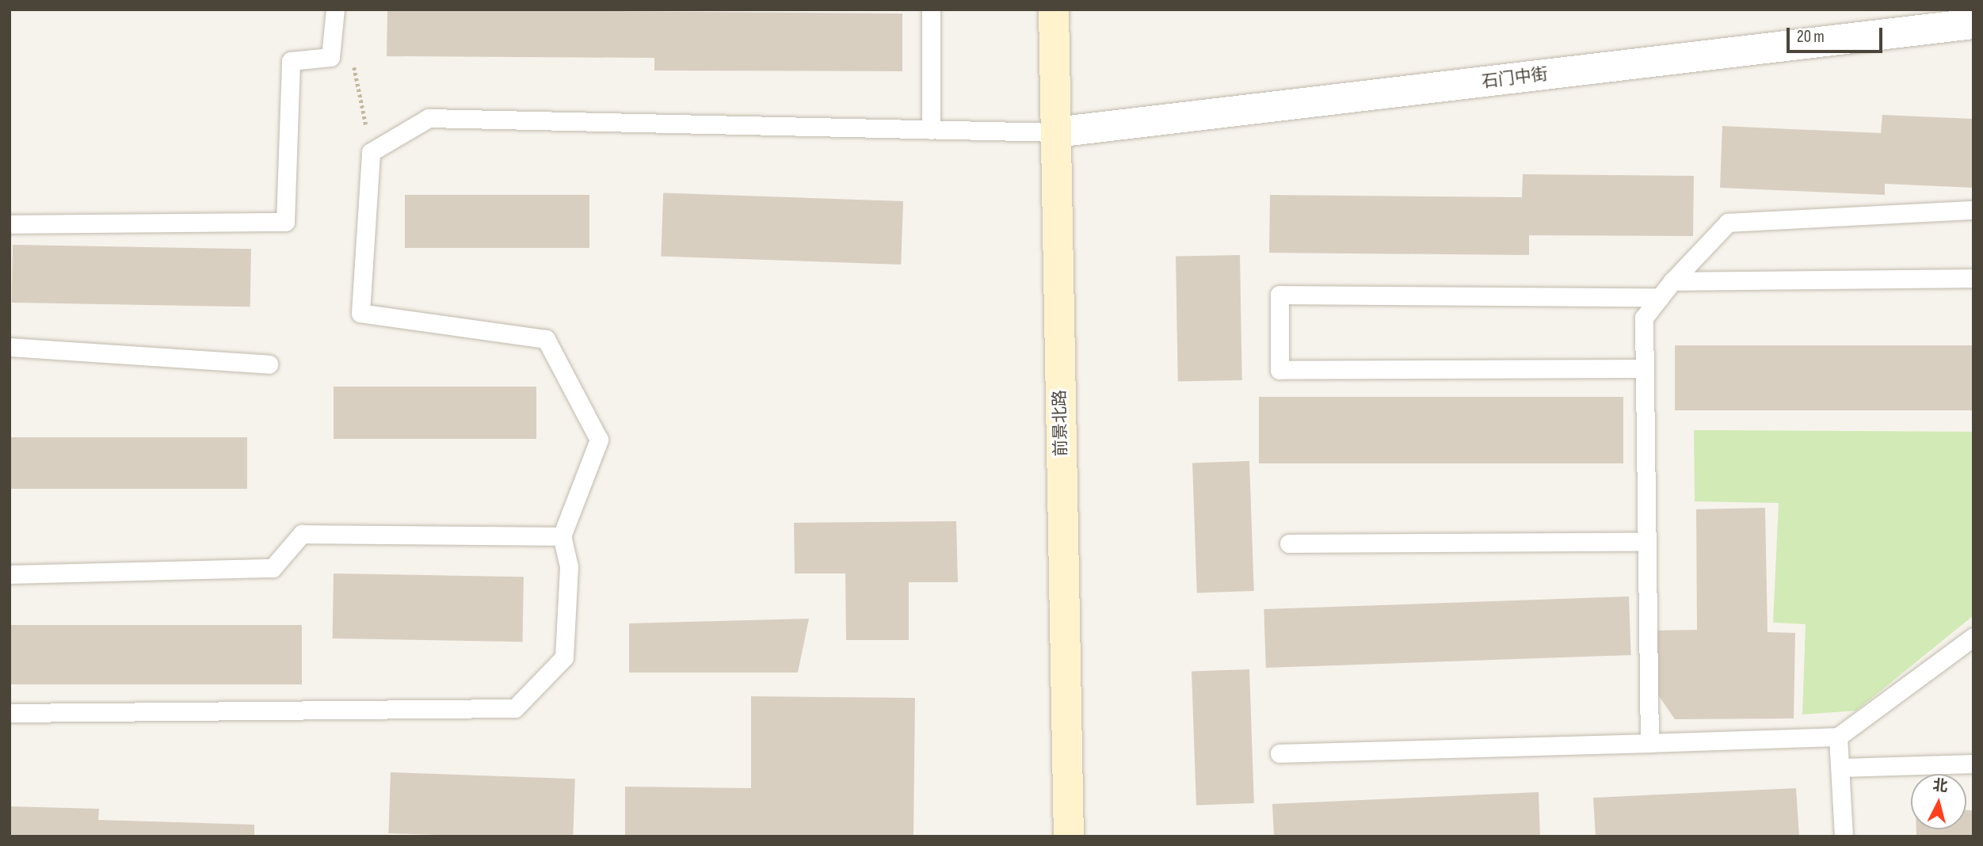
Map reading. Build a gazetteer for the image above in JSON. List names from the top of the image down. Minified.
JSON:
{"streets":{"street":["石门中街","前景北路"]},"crossings":[["石门中街","前景北路"]],"scale_bar":"20 m","north":"top"}
